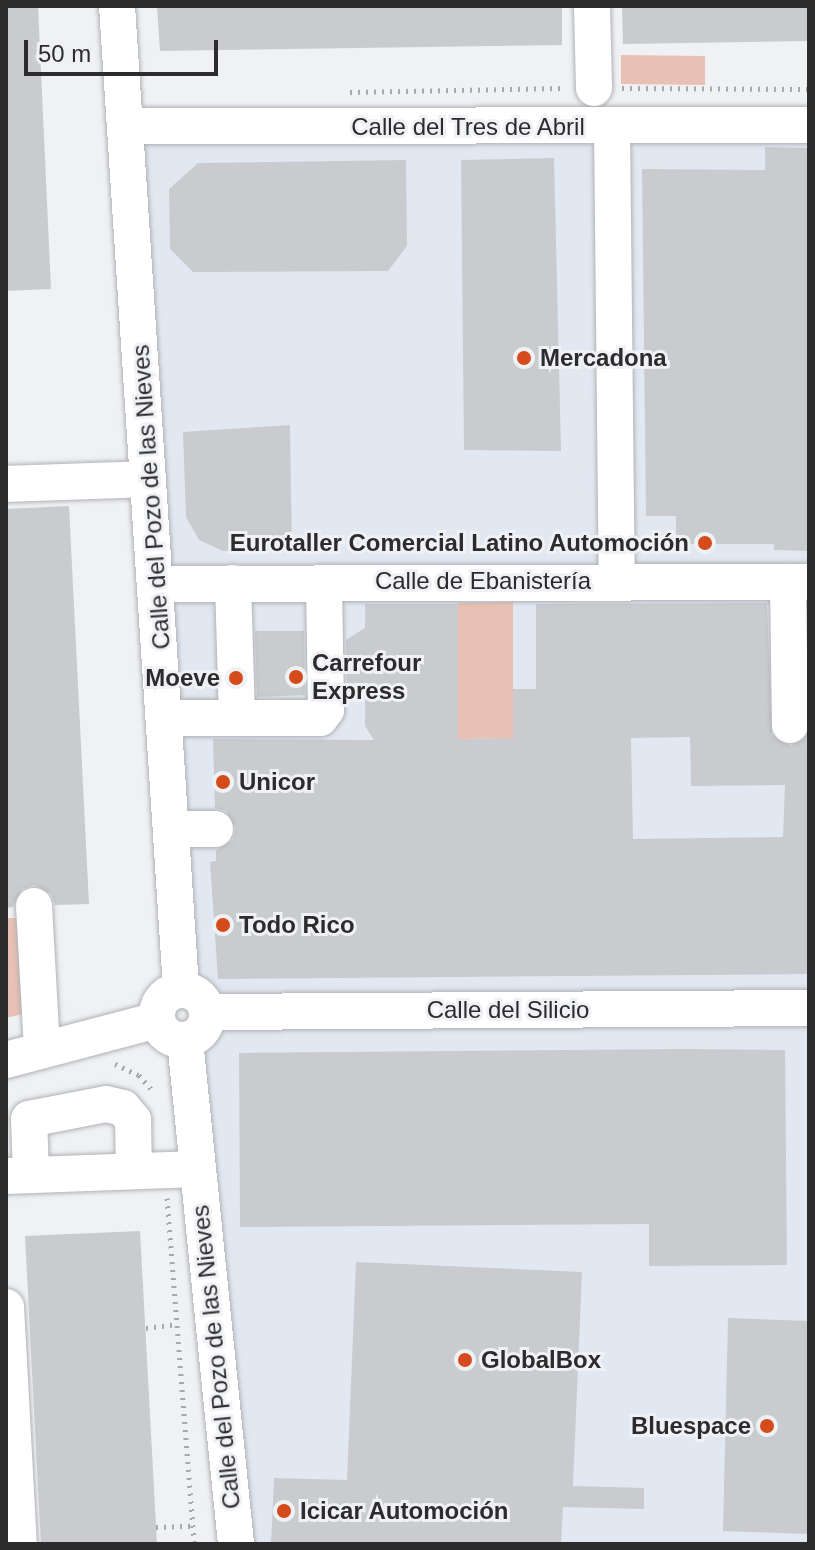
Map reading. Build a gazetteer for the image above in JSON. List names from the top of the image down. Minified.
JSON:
{"streets":{"street":["Calle del Tres de Abril","Calle del Pozo de las Nieves","Calle de Ebanistería","Calle del Silicio"]},"crossings":[["Calle del Tres de Abril","Calle del Pozo de las Nieves"],["Calle del Pozo de las Nieves","Calle de Ebanistería"],["Calle del Pozo de las Nieves","Calle del Silicio"]],"places":["Mercadona","Eurotaller Comercial Latino Automoción","Carrefour Express","Moeve","Unicor","Todo Rico","GlobalBox","Bluespace","Icicar Automoción"],"scale_bar":"50 m"}
